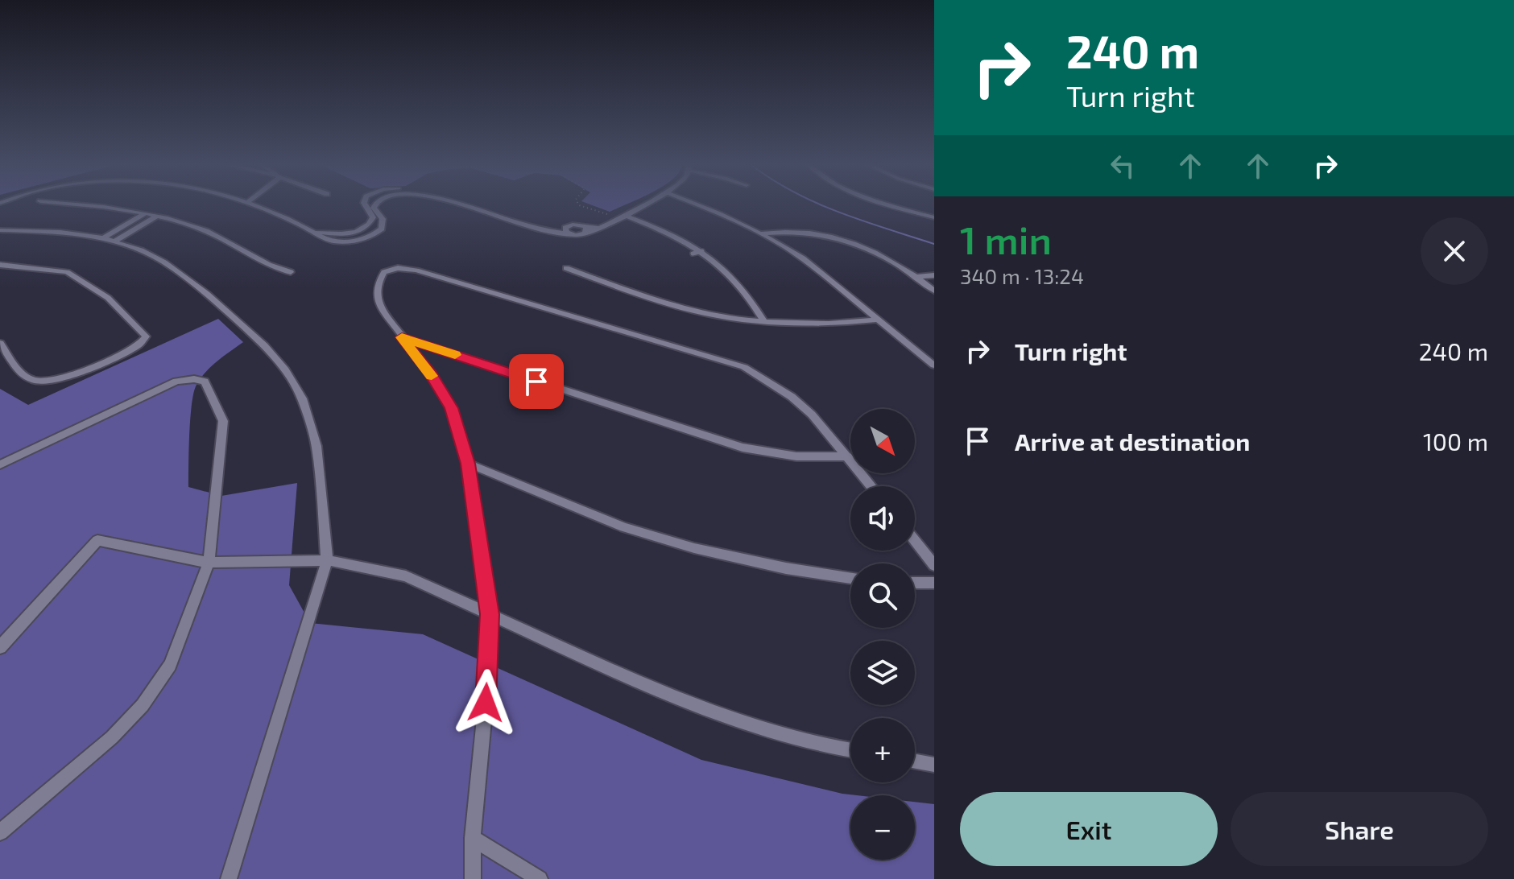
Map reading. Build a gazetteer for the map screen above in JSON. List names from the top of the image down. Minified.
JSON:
{"north":"bottom right","page":{"turn":["240 m","Turn right"],"heading":["1 min","340 m · 13:24"],"list":[{"name":"Turn right","value":"240 m"},{"name":"Arrive at destination","value":"100 m"}],"map_buttons":["+","−"],"buttons":["Exit","Share"]}}
